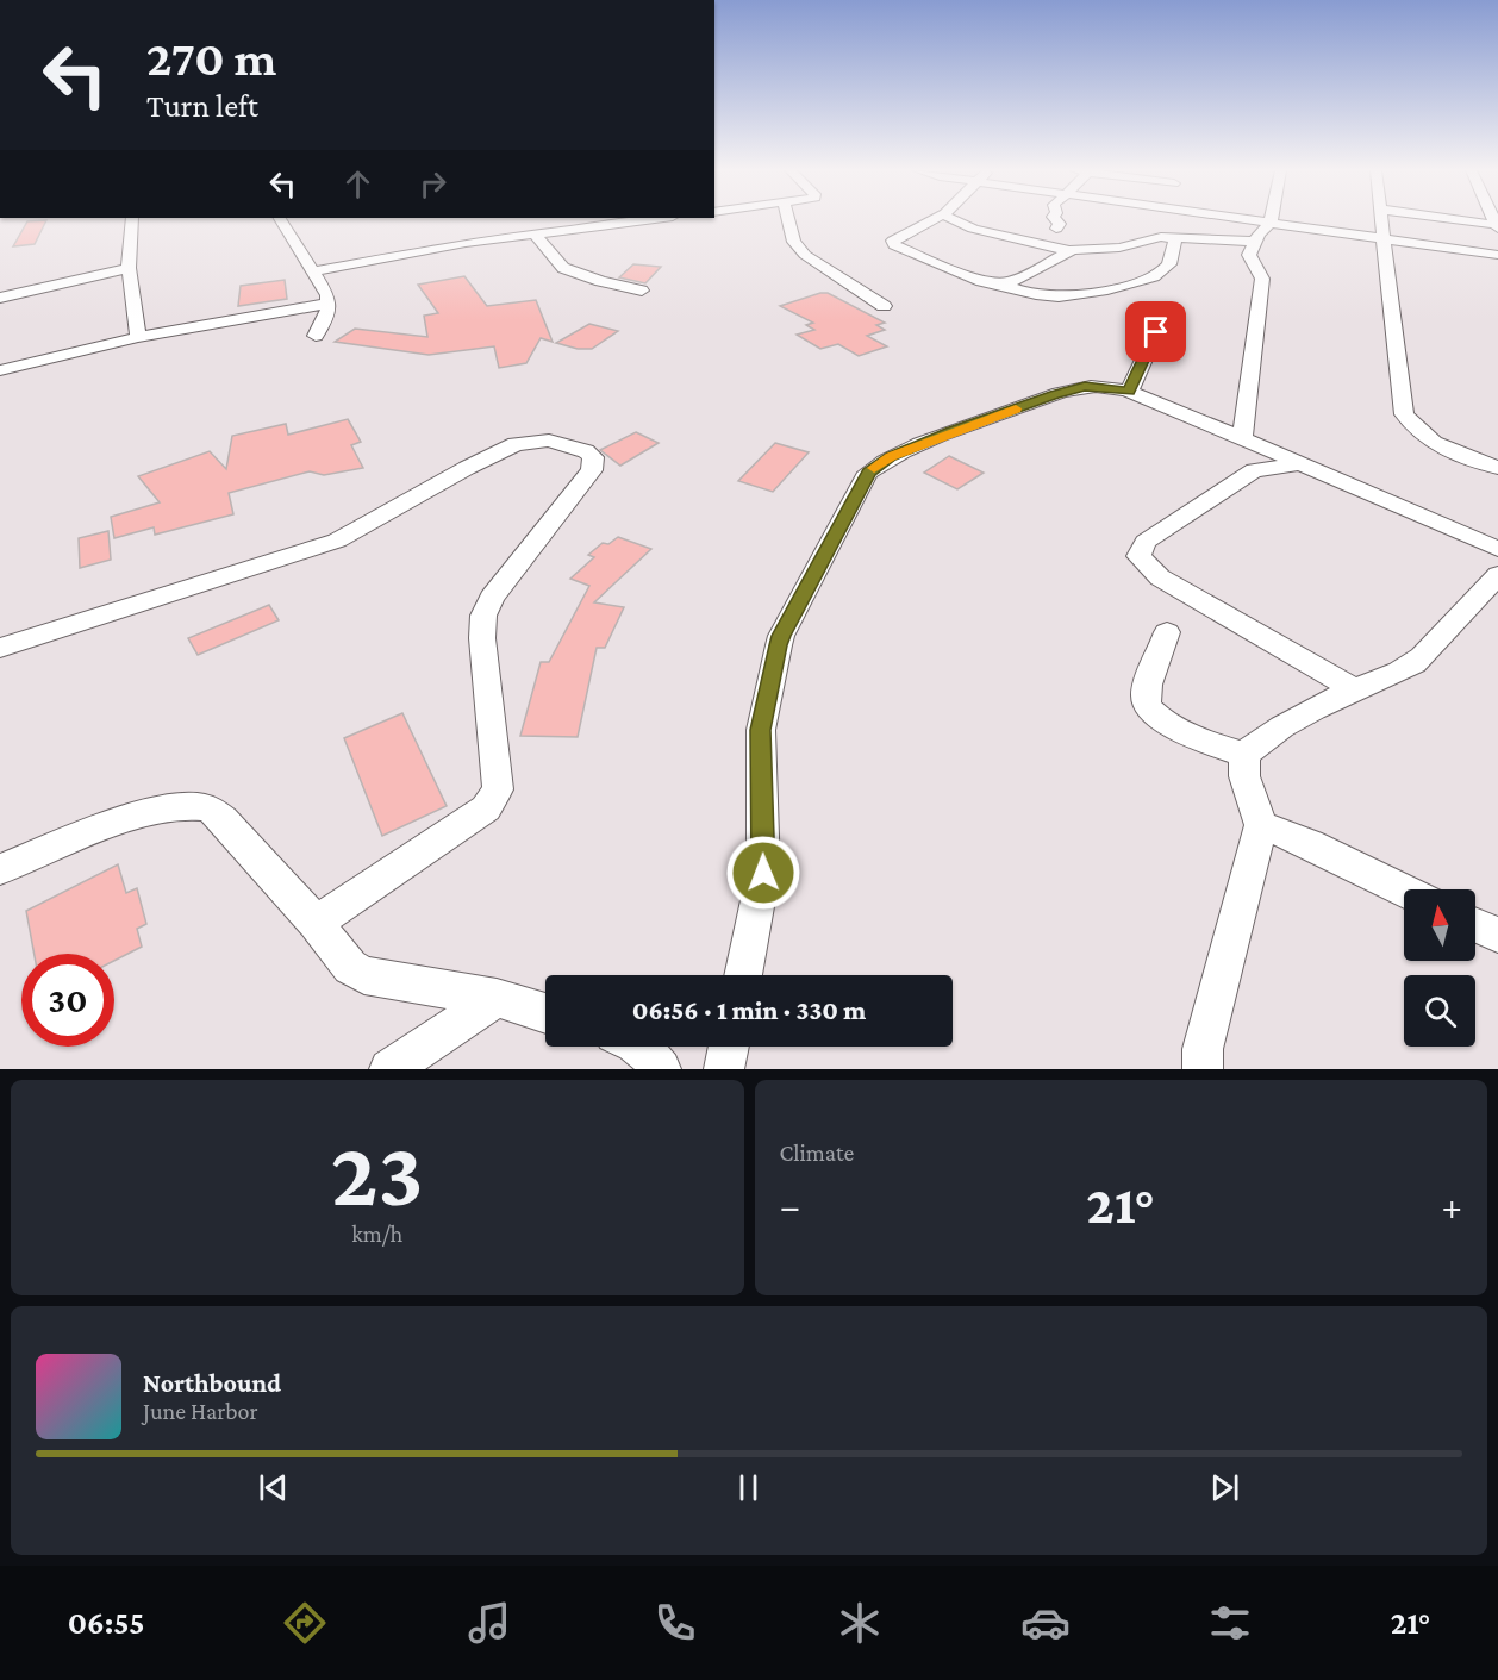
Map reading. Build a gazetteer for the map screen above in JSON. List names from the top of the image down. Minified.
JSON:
{"north":"top","page":{"turn":["270 m","Turn left"],"limit":"30","trip":"06:56 · 1 min · 330 m","tile":[["23","km/h"],"Climate"],"heat":["−","21°","+"],"song":["Northbound","June Harbor"],"tabs":["06:55","21°"]}}
